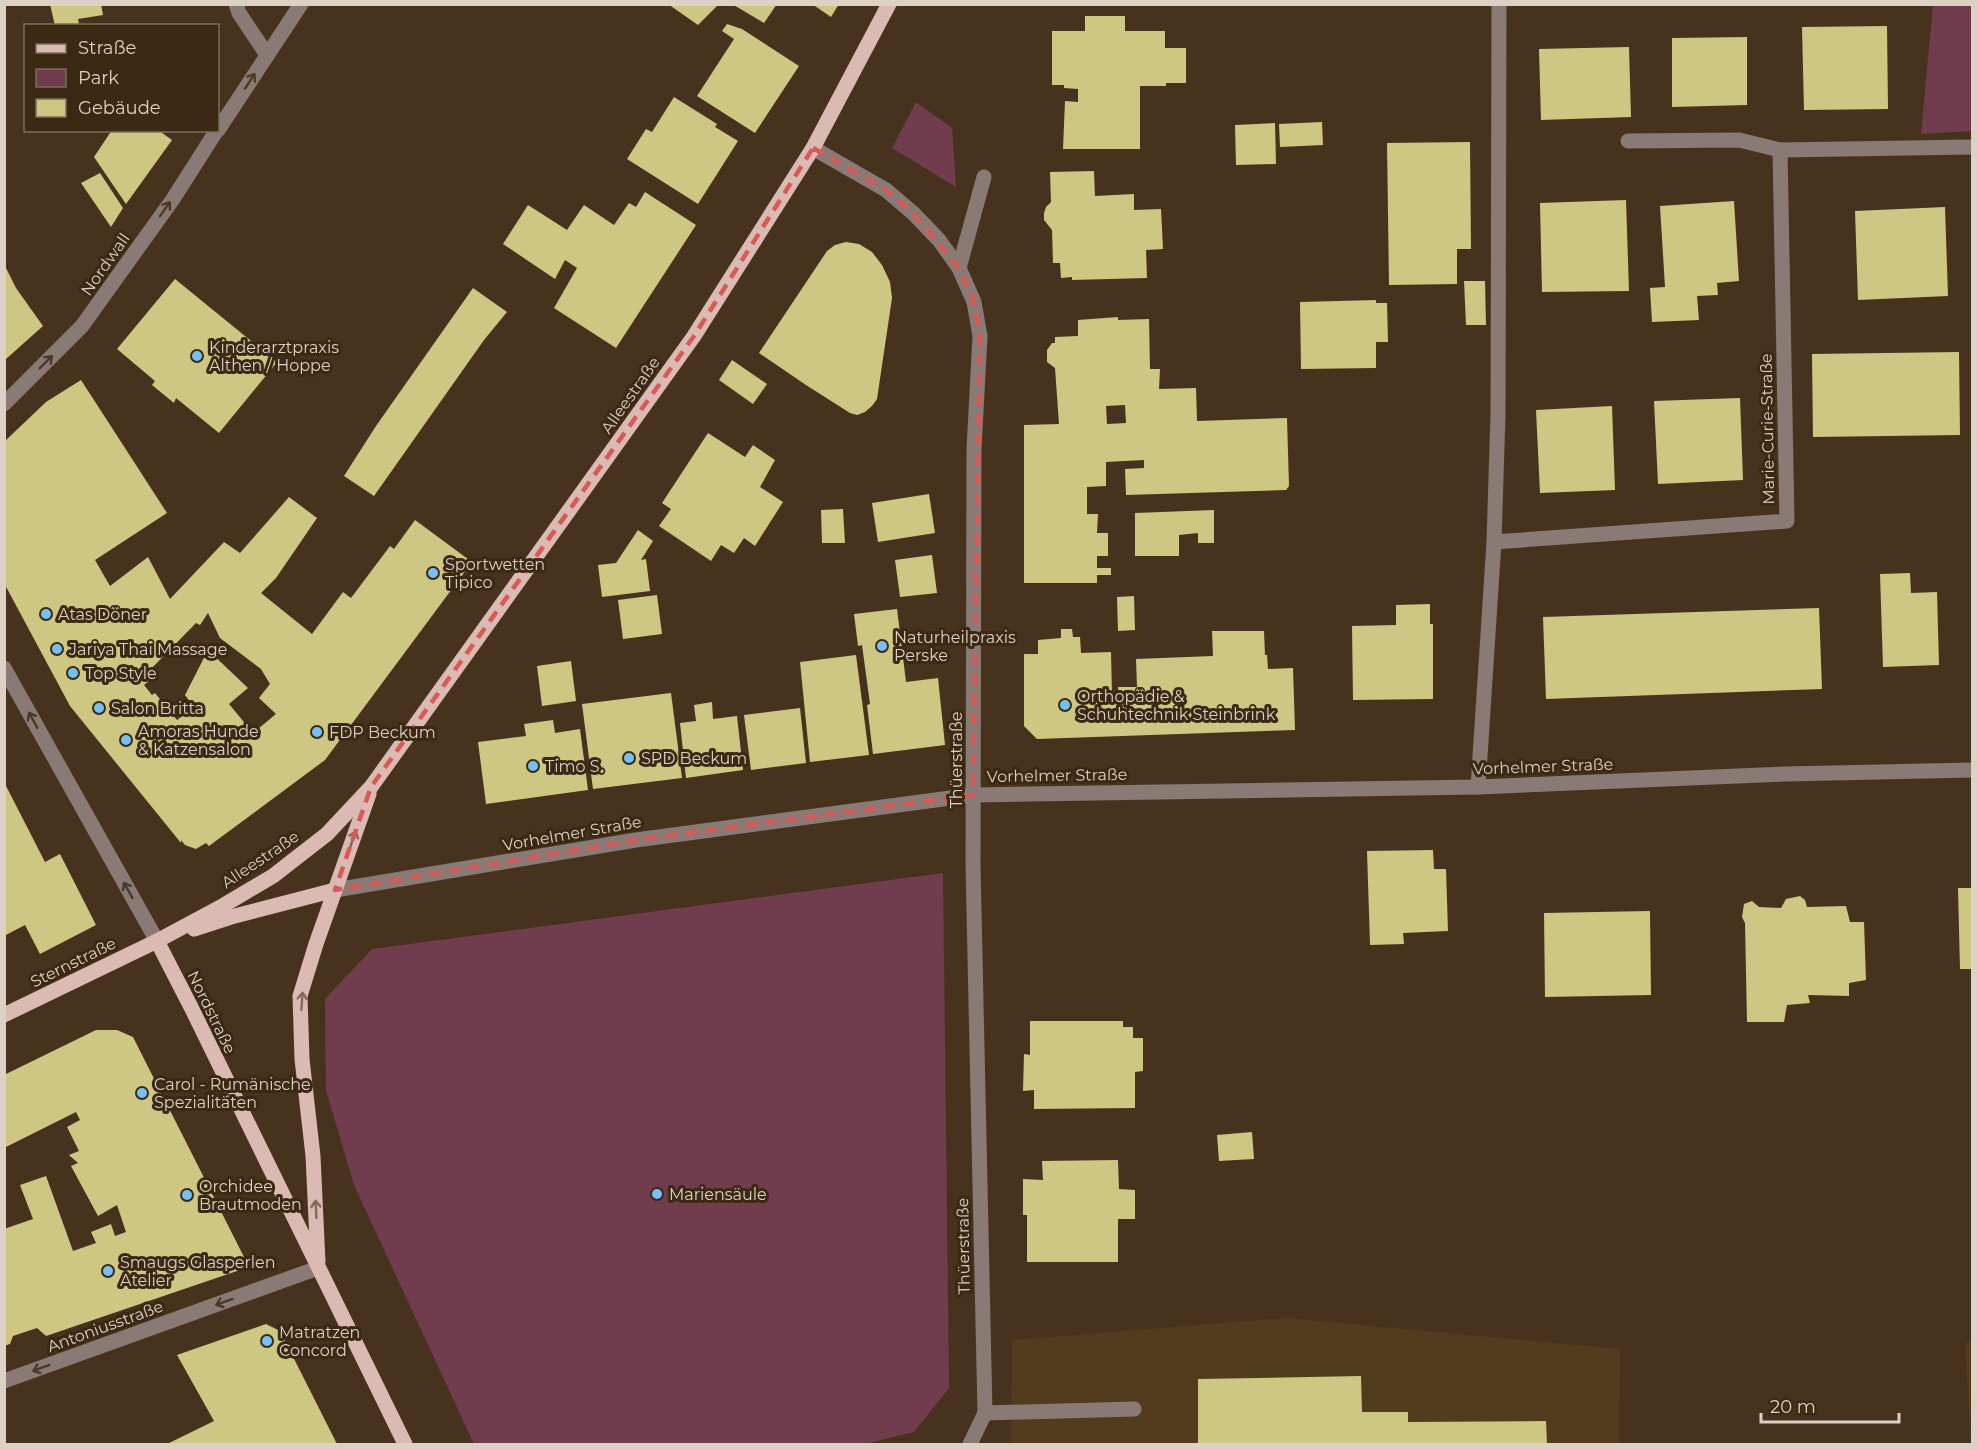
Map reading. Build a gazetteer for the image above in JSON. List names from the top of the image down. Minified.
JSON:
{"streets":{"main road":["Alleestraße","Vorhelmer Straße","Sternstraße","Nordstraße"],"street":["Nordwall","Marie-Curie-Straße","Thüerstraße","Antoniusstraße"]},"crossings":[["Alleestraße","Thüerstraße"],["Alleestraße","Vorhelmer Straße"],["Alleestraße","Sternstraße"],["Alleestraße","Nordstraße"],["Alleestraße","Antoniusstraße"],["Thüerstraße","Vorhelmer Straße"],["Vorhelmer Straße","Sternstraße"],["Vorhelmer Straße","Nordstraße"],["Sternstraße","Nordstraße"],["Nordstraße","Antoniusstraße"]],"one_way":["Nordwall","Nordstraße","Antoniusstraße"],"places":["Kinderarztpraxis Althen / Hoppe","Sportwetten Tipico","Atas Döner","Naturheilpraxis Perske","Jariya Thai Massage","Top Style","Orthopädie & Schuhtechnik Steinbrink","Salon Britta","FDP Beckum","Amoras Hunde & Katzensalon","SPD Beckum","Timo S.","Carol - Rumänische Spezialitäten","Mariensäule","Orchidee Brautmoden","Smaugs Glasperlen Atelier","Matratzen Concord"],"legend":["Straße","Park","Gebäude"],"scale_bar":"20 m"}
